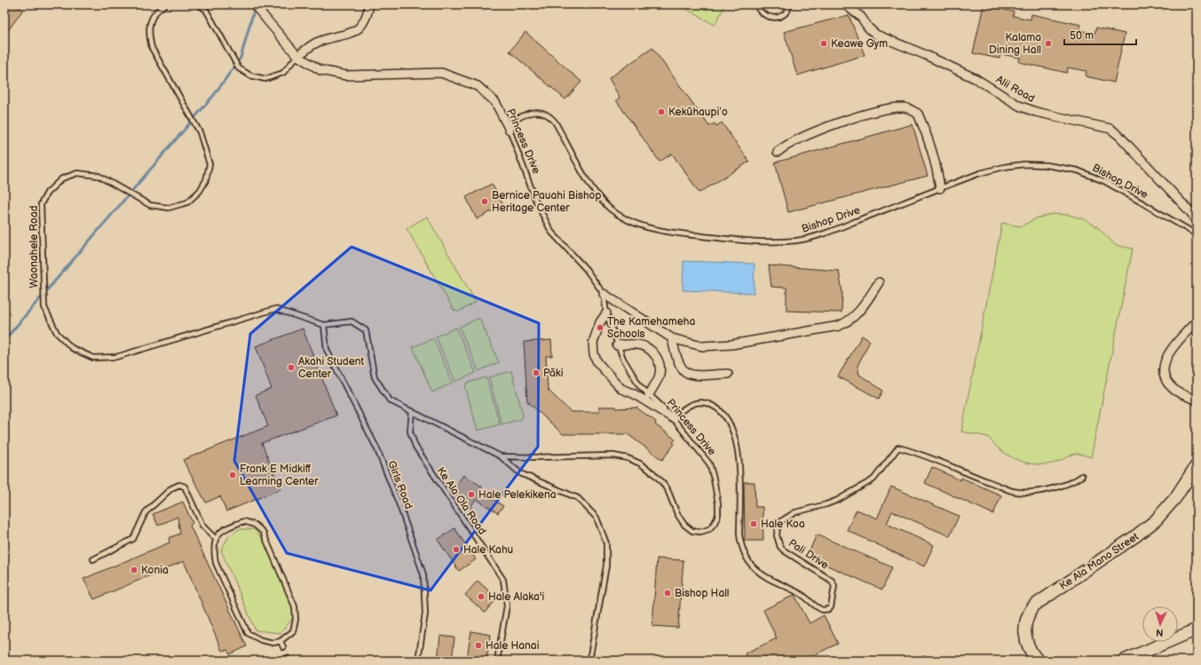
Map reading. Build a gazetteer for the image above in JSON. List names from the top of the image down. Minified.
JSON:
{"streets":{"street":["Alii Road","Princess Drive","Ke Ala Mano Street"],"lane":["Bishop Drive","Waonahele Road","Girls Road","Ke Ala Ola Road","Pali Drive"]},"crossings":[["Princess Drive","Bishop Drive"],["Princess Drive","Waonahele Road"],["Princess Drive","Girls Road"],["Princess Drive","Ke Ala Ola Road"],["Princess Drive","Pali Drive"],["Waonahele Road","Girls Road"]],"places":["Keawe Gym","Kalama Dining Hall","Kekūhaupiʻo","Bernice Pauahi Bishop Heritage Center","The Kamehameha Schools","Akahi Student Center","Pāki","Frank E Midkiff Learning Center","Hale Pelekikena","Hale Koa","Hale Kahu","Konia","Bishop Hall","Hale Alaka'i","Hale Hanai"],"scale_bar":"50 m","north":"bottom"}
